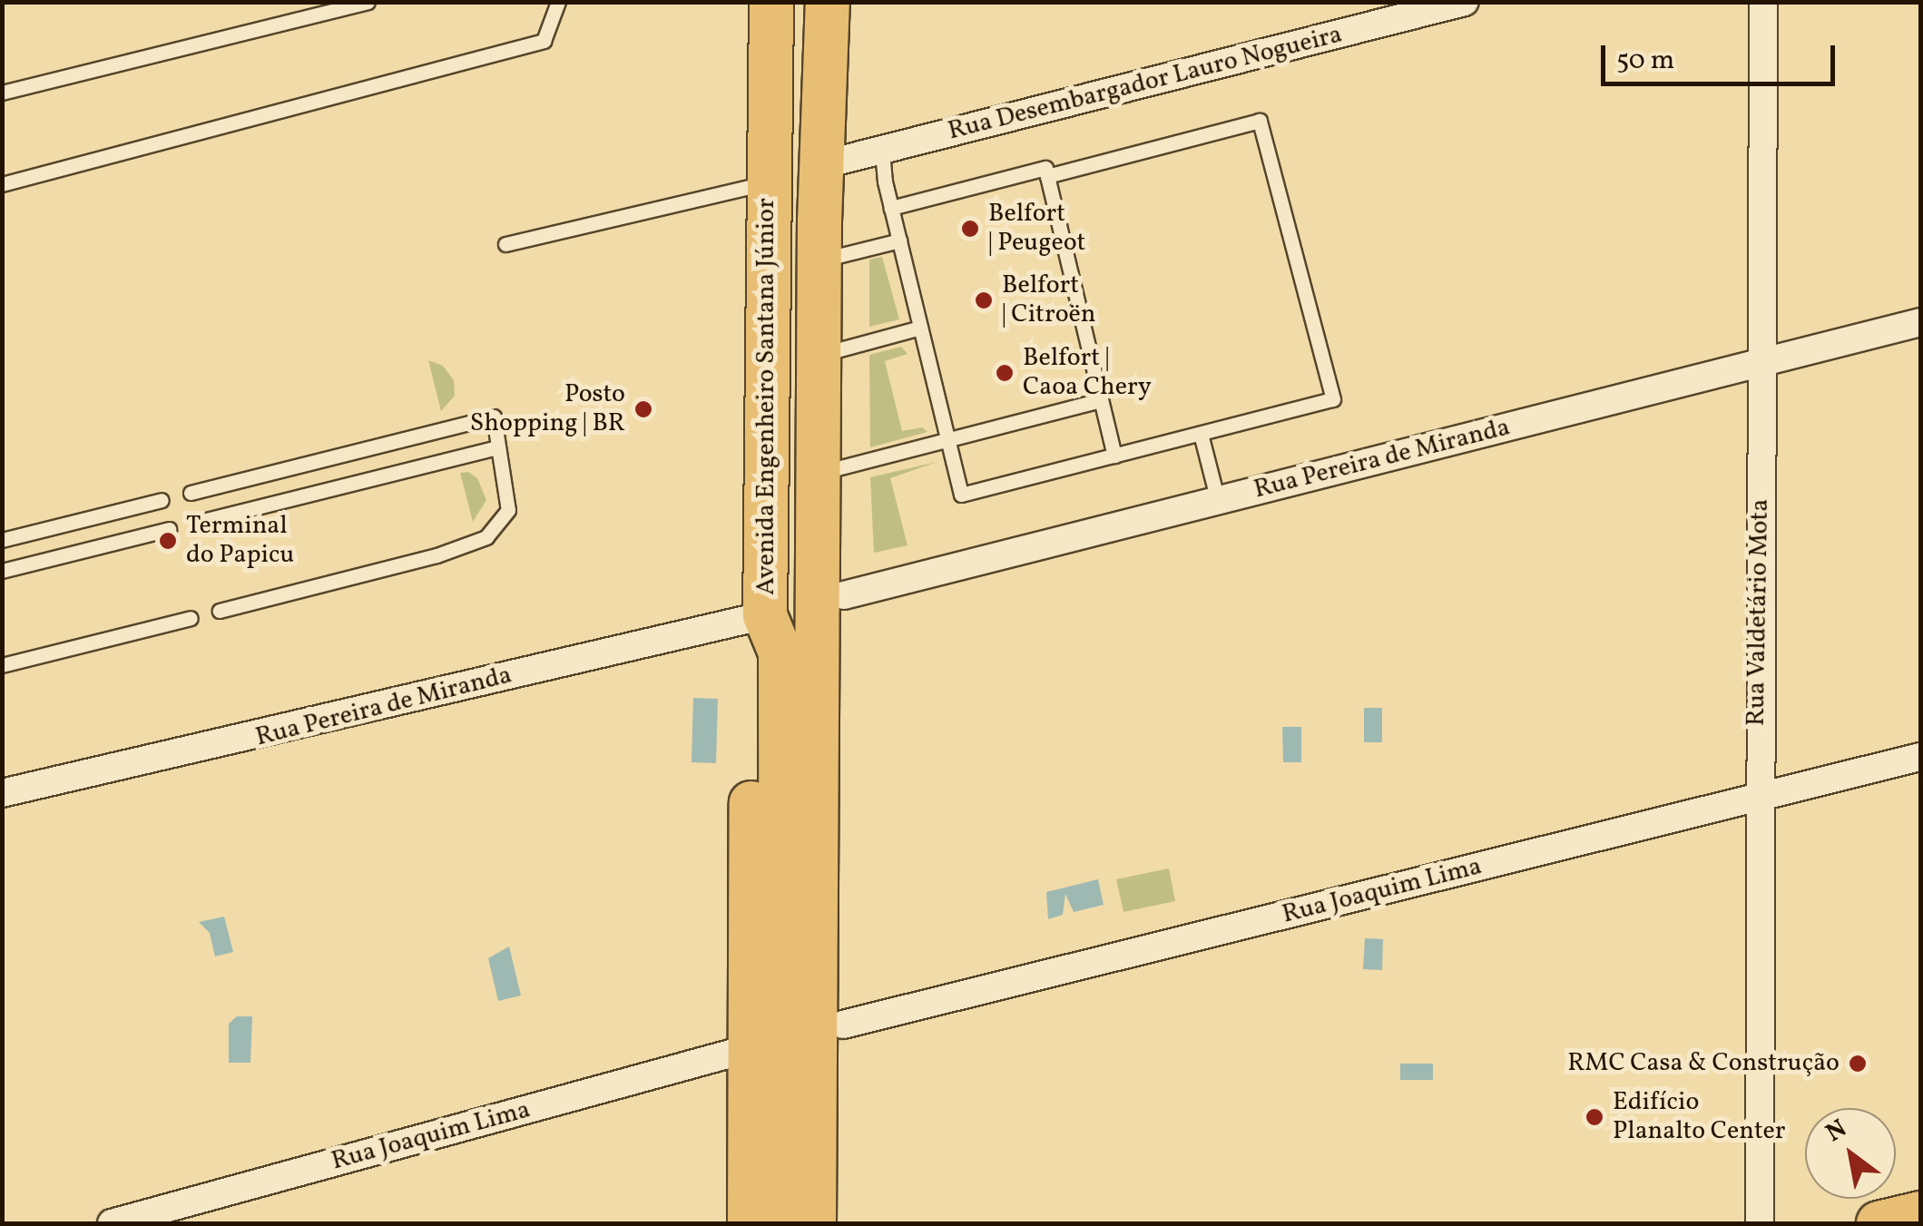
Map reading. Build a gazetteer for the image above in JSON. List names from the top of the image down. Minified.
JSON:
{"streets":{"main road":["Avenida Engenheiro Santana Júnior"],"street":["Rua Desembargador Lauro Nogueira","Rua Pereira de Miranda","Rua Valdetário Mota","Rua Joaquim Lima"]},"crossings":[["Rua Desembargador Lauro Nogueira","Avenida Engenheiro Santana Júnior"],["Avenida Engenheiro Santana Júnior","Rua Pereira de Miranda"],["Rua Pereira de Miranda","Rua Valdetário Mota"],["Rua Valdetário Mota","Rua Joaquim Lima"]],"places":["Belfort | Peugeot","Belfort | Citroën","Belfort | Caoa Chery","Posto Shopping | BR","Terminal do Papicu","RMC Casa & Construção","Edifício Planalto Center"],"scale_bar":"50 m","north":"top left"}
